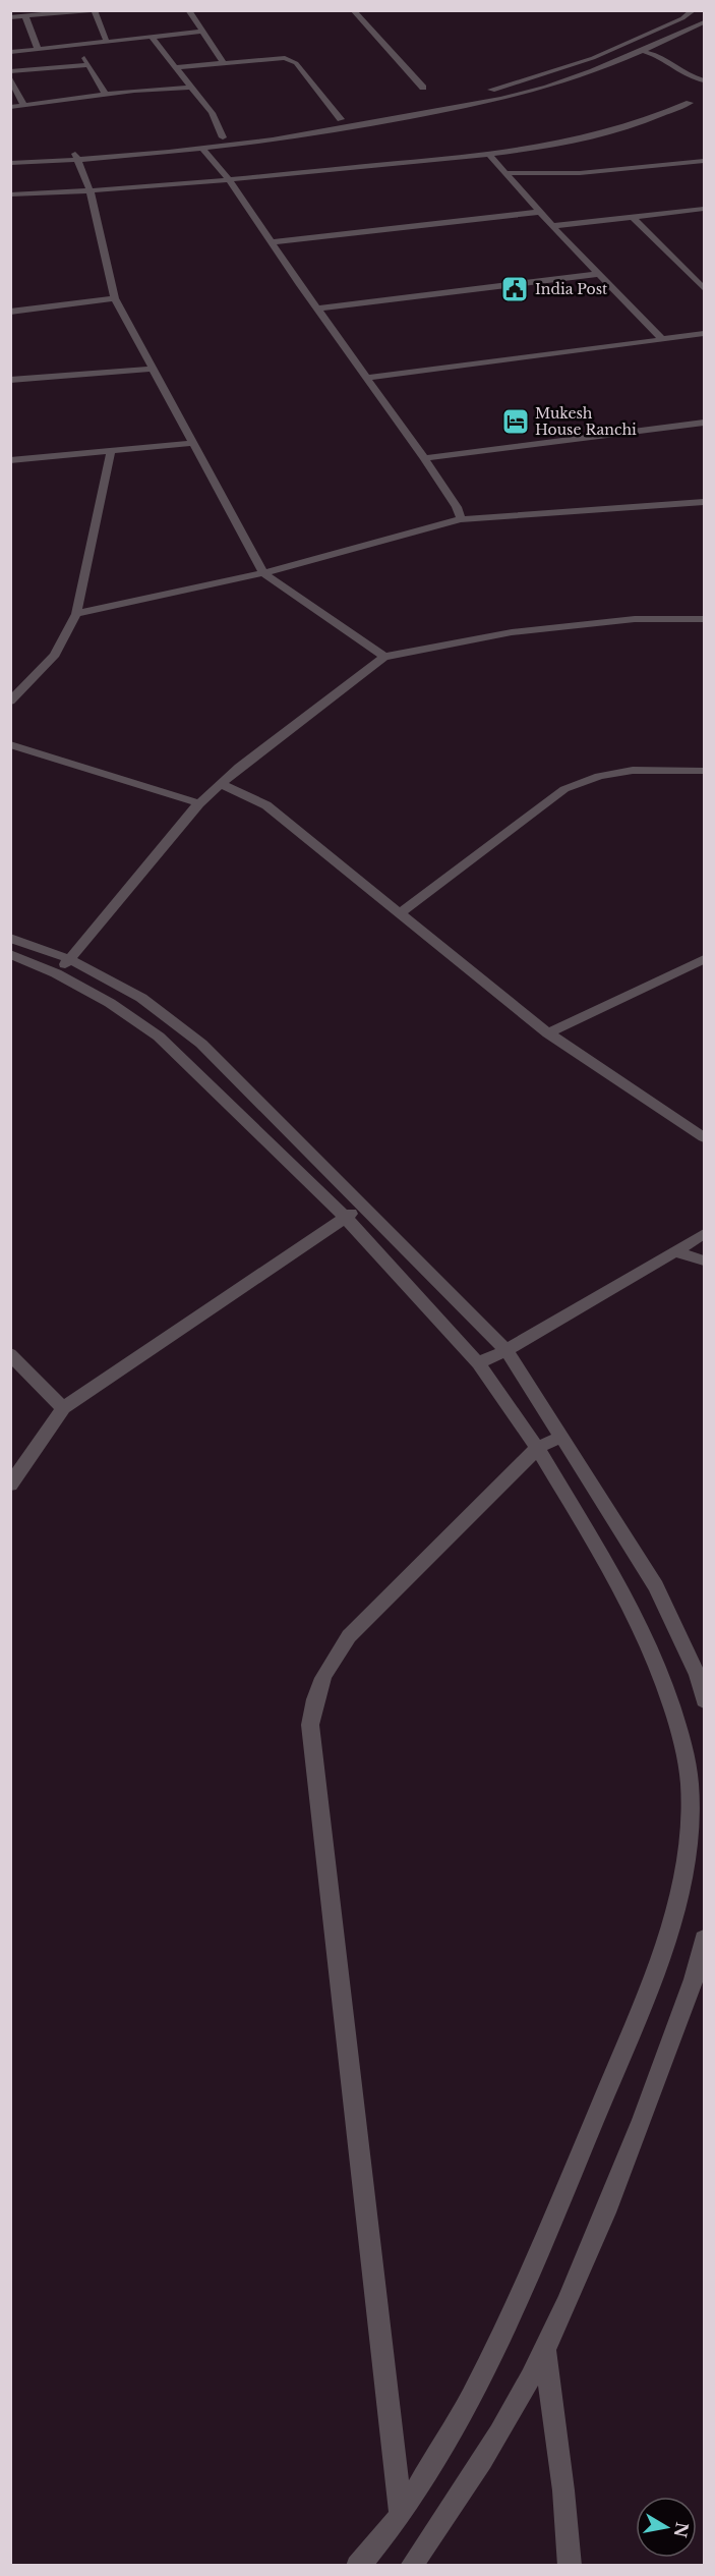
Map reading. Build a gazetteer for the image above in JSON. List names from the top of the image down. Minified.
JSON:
{"places":{"public building":["India Post"],"hotel":["Mukesh House Ranchi"]},"north":"right"}
